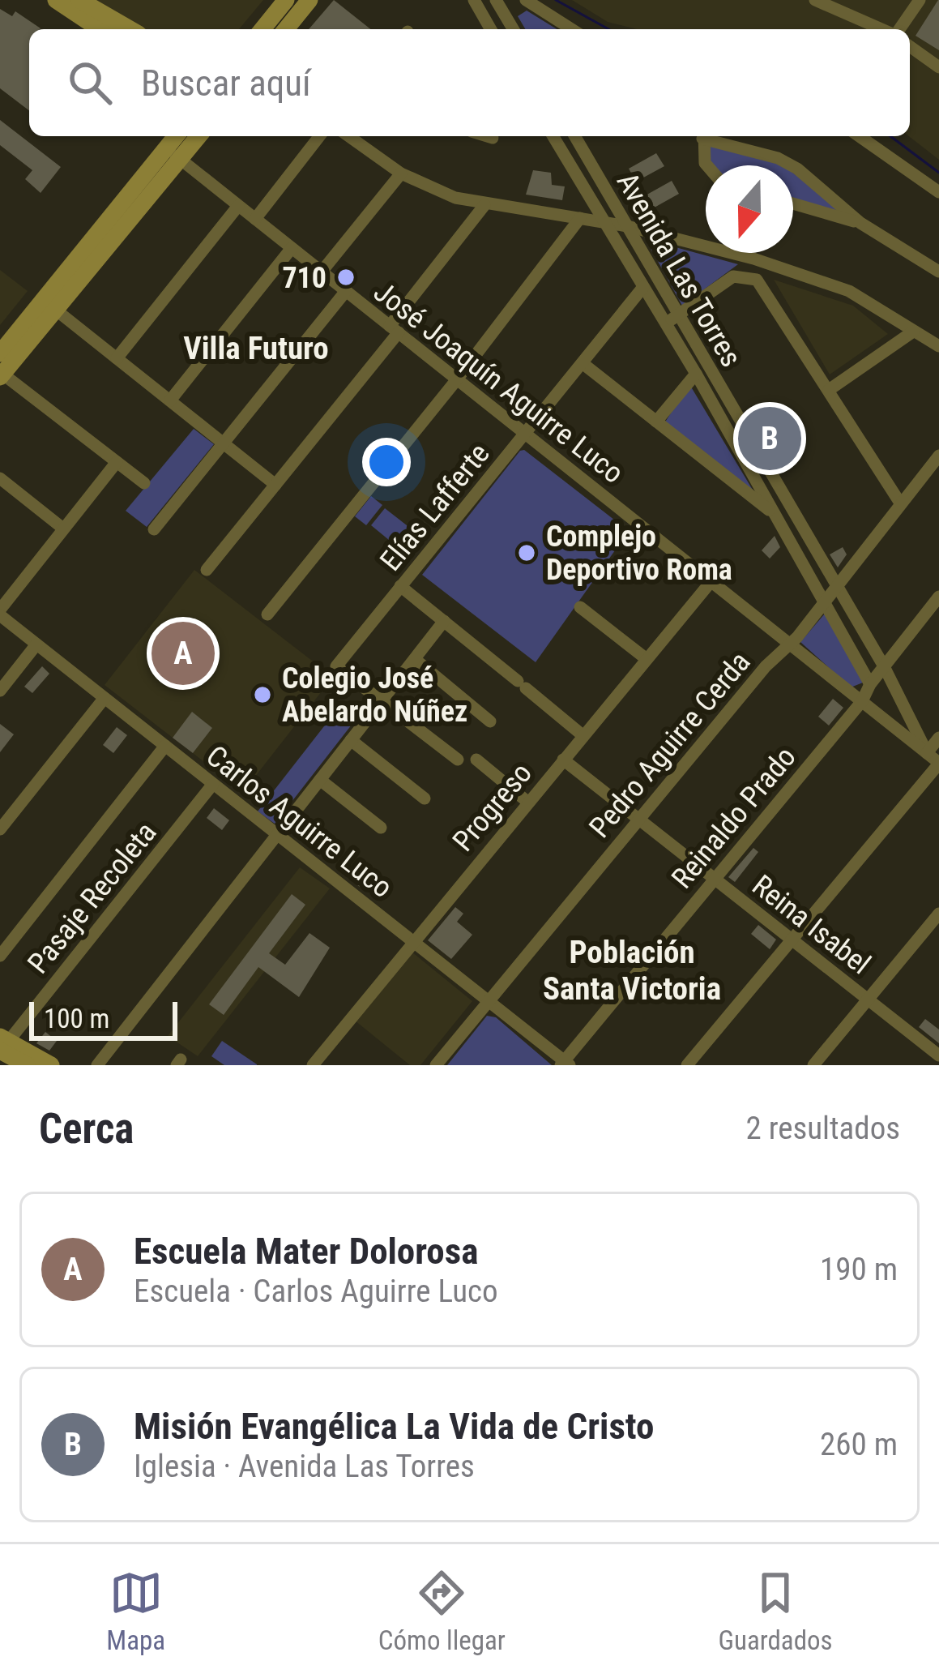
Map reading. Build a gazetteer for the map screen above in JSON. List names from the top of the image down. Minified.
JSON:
{"streets":{"street":["Avenida Las Torres","José Joaquín Aguirre Luco","Elías Lafferte","Pedro Aguirre Cerda","Progreso","Reinaldo Prado","Carlos Aguirre Luco","Pasaje Recoleta","Reina Isabel"]},"crossings":[["Avenida Las Torres","José Joaquín Aguirre Luco"],["Avenida Las Torres","Elías Lafferte"],["Avenida Las Torres","Pedro Aguirre Cerda"],["Avenida Las Torres","Reinaldo Prado"],["José Joaquín Aguirre Luco","Elías Lafferte"],["José Joaquín Aguirre Luco","Pedro Aguirre Cerda"],["José Joaquín Aguirre Luco","Progreso"],["José Joaquín Aguirre Luco","Reinaldo Prado"],["Pedro Aguirre Cerda","Carlos Aguirre Luco"],["Pedro Aguirre Cerda","Reina Isabel"],["Progreso","Carlos Aguirre Luco"],["Progreso","Reina Isabel"],["Reinaldo Prado","Carlos Aguirre Luco"],["Reinaldo Prado","Reina Isabel"],["Carlos Aguirre Luco","Pasaje Recoleta"]],"districts":["Villa Futuro","Población Santa Victoria"],"places":["710","Complejo Deportivo Roma","Colegio José Abelardo Núñez"],"scale_bar":"100 m","north":"bottom","page":{"search":"Buscar aquí","pins":["B","A"],"scale":"100 m","heading":["Cerca","2 resultados"],"list":[{"mark":"A","name":"Escuela Mater Dolorosa","note":"Escuela · Carlos Aguirre Luco","value":"190 m"},{"mark":"B","name":"Misión Evangélica La Vida de Cristo","note":"Iglesia · Avenida Las Torres","value":"260 m"}],"nav":["Mapa","Cómo llegar","Guardados"]}}
